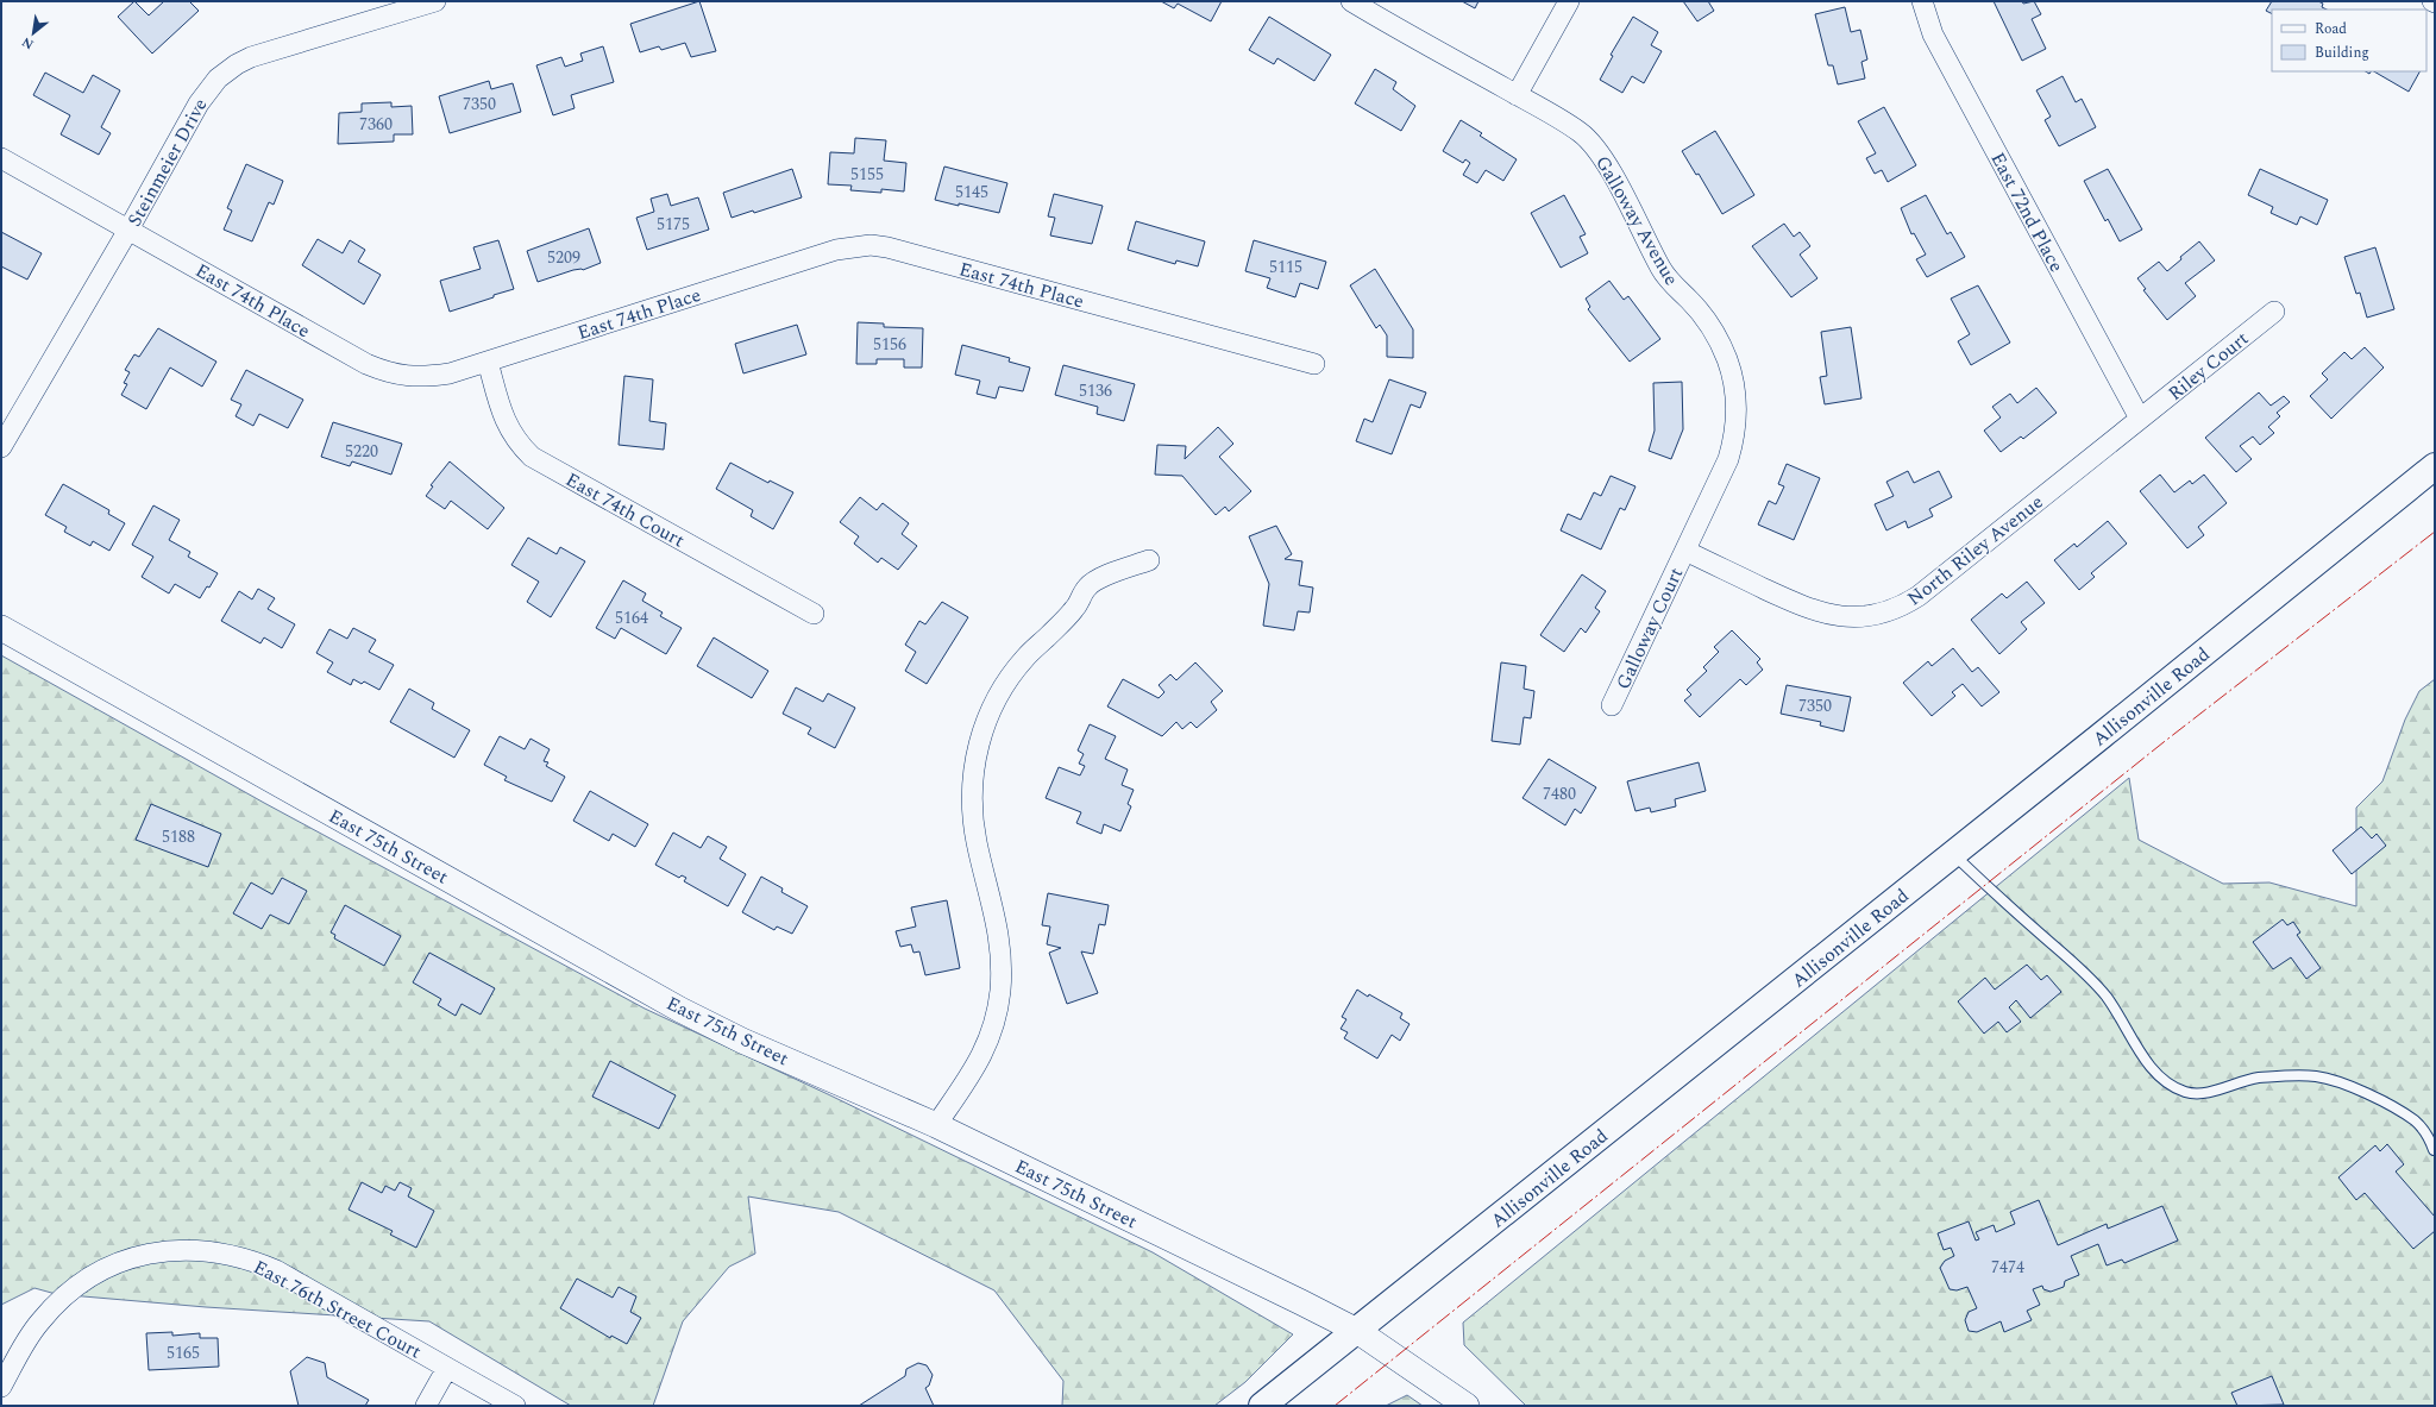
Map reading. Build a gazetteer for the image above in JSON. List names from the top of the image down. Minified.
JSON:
{"streets":{"main road":["Allisonville Road"],"street":["Steinmeier Drive","East 72nd Place","Galloway Avenue","East 74th Place","Riley Court","East 74th Court","North Riley Avenue","Galloway Court","East 75th Street","East 76th Street Court"]},"crossings":[["Steinmeier Drive","East 74th Place"],["East 72nd Place","Riley Court"],["East 72nd Place","North Riley Avenue"],["Galloway Avenue","North Riley Avenue"],["Galloway Avenue","Galloway Court"],["East 74th Place","East 74th Court"],["Riley Court","North Riley Avenue"],["North Riley Avenue","Galloway Court"],["Allisonville Road","East 75th Street"]],"house_numbers":["7350","7360","5155","5145","5175","5209","5115","5156","5136","5220","5164","7350","7480","5188","7474","5165"],"legend":["Road","Building"],"north":"bottom left"}
